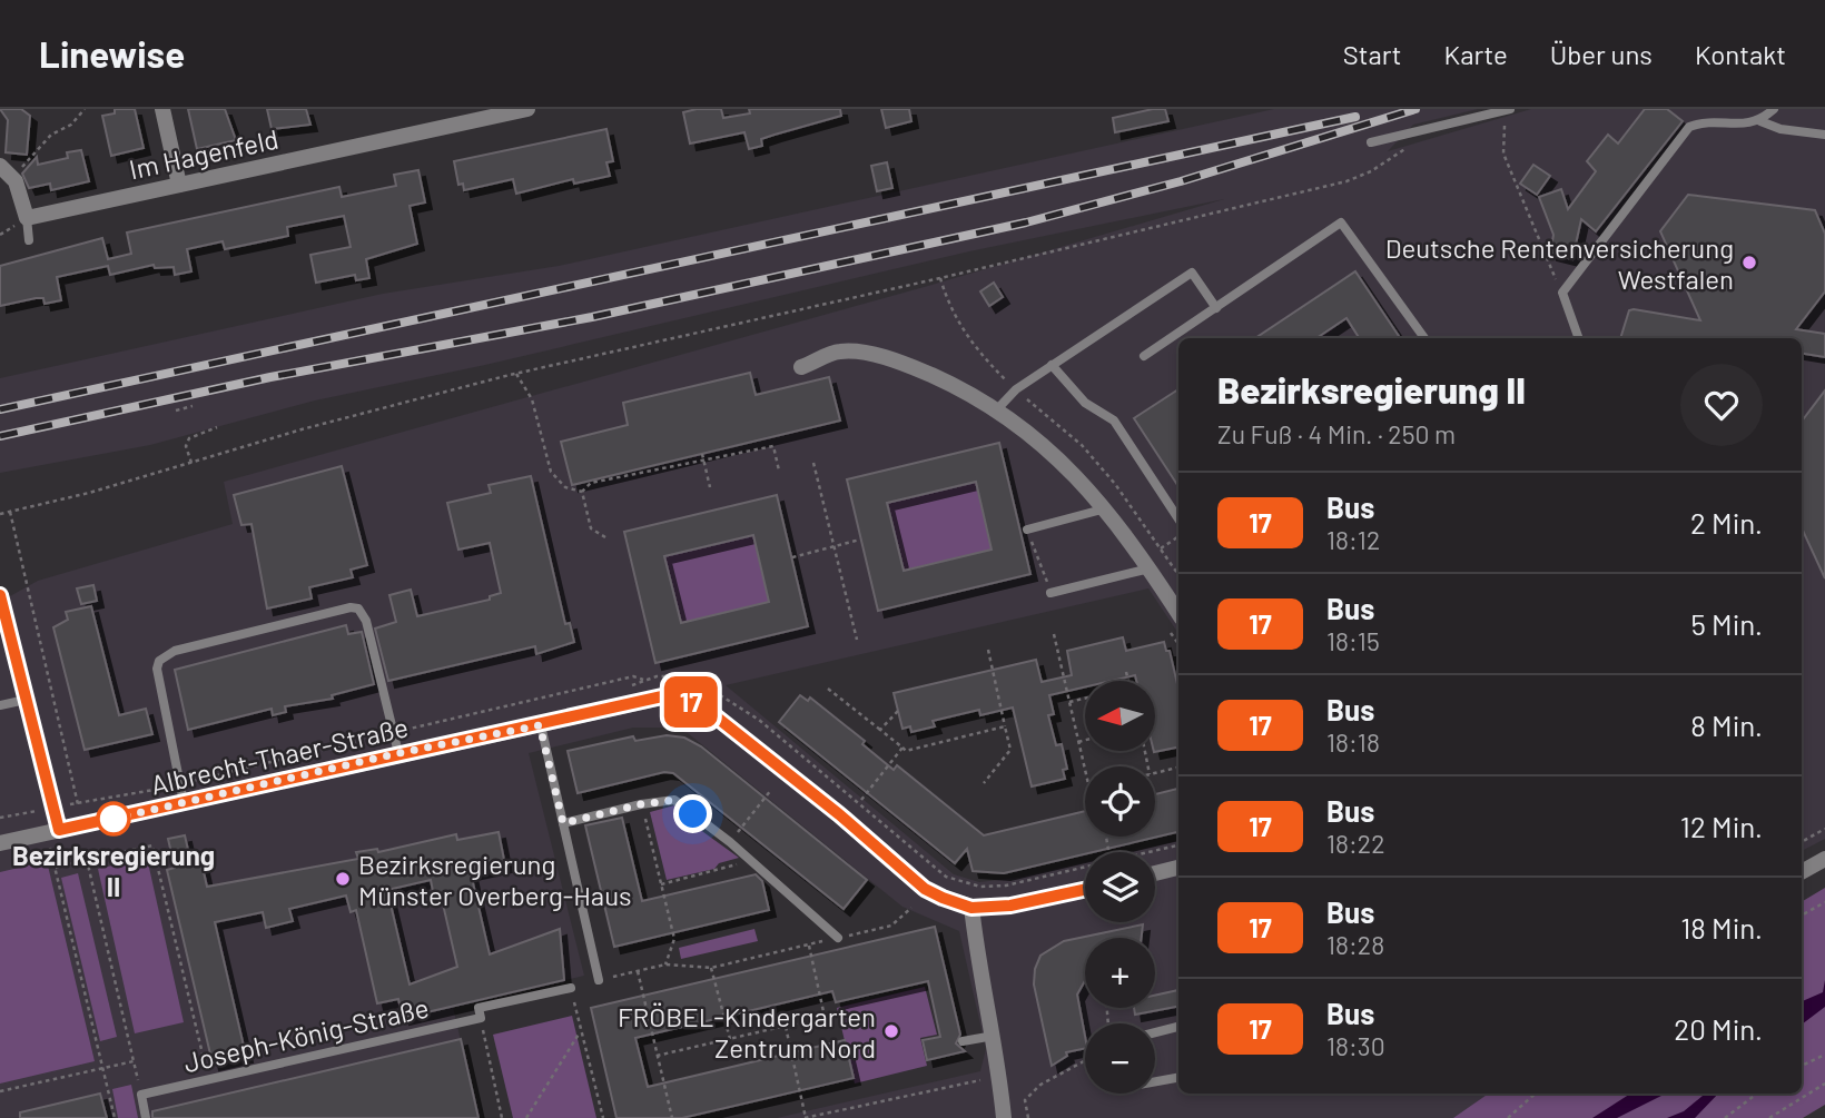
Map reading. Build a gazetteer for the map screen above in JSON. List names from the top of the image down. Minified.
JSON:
{"streets":{"street":["Im Hagenfeld","Albrecht-Thaer-Straße"],"lane":["Joseph-König-Straße"]},"places":["Deutsche Rentenversicherung Westfalen","Bezirksregierung II","Bezirksregierung Münster Overberg-Haus","FRÖBEL-Kindergarten Zentrum Nord"],"lines":["bus line 17"],"north":"left","page":{"header":"Linewise","nav":["Start","Karte","Über uns","Kontakt"],"on_map":"17","heading":["Bezirksregierung II","Zu Fuß · 4 Min. · 250 m"],"list":[{"mark":"17","name":"Bus","note":"18:12","value":"2 Min."},{"mark":"17","name":"Bus","note":"18:15","value":"5 Min."},{"mark":"17","name":"Bus","note":"18:18","value":"8 Min."},{"mark":"17","name":"Bus","note":"18:22","value":"12 Min."},{"mark":"17","name":"Bus","note":"18:28","value":"18 Min."},{"mark":"17","name":"Bus","note":"18:30","value":"20 Min."}],"map_buttons":["+","−"]}}
